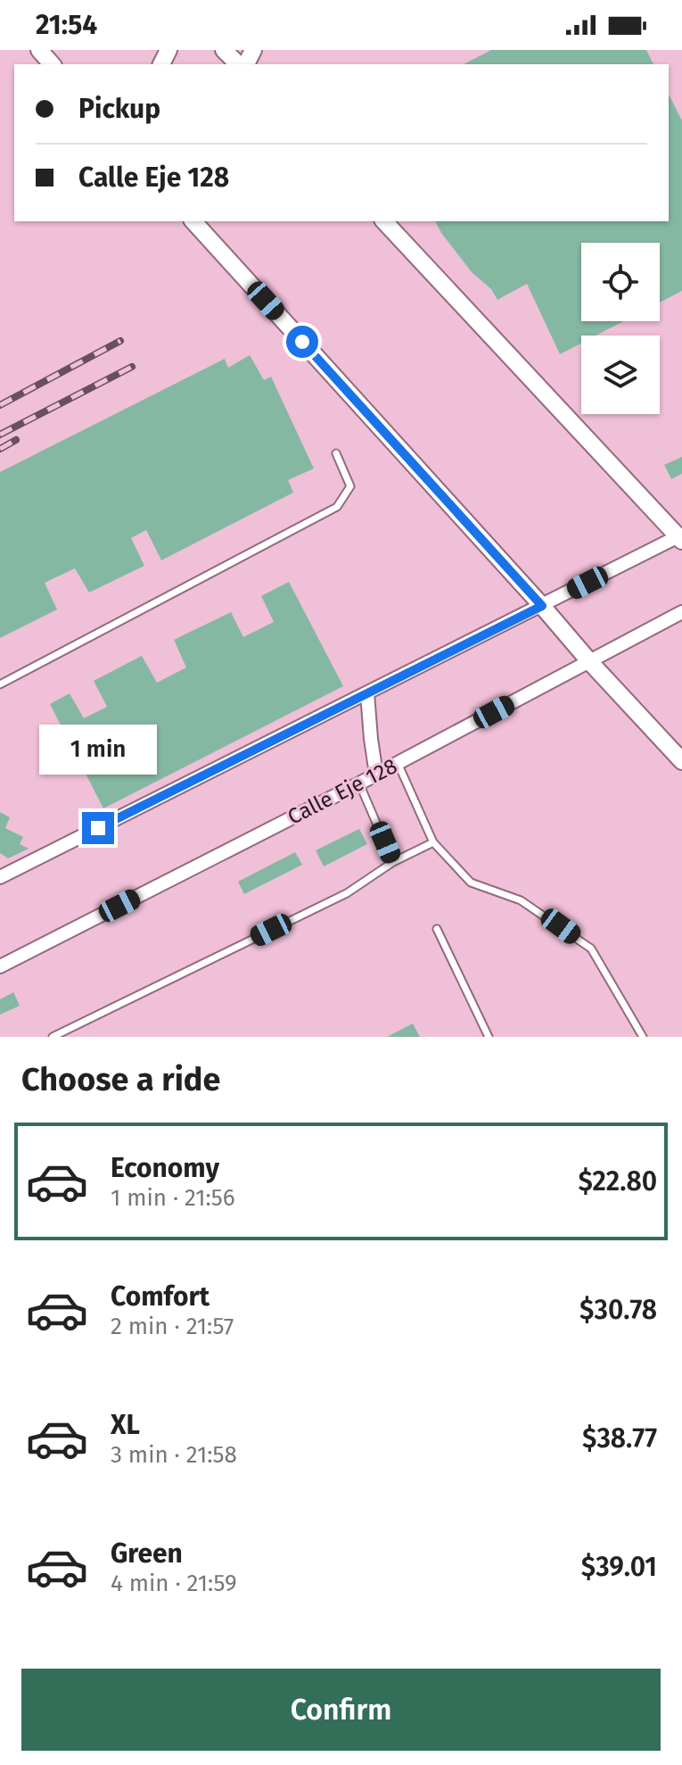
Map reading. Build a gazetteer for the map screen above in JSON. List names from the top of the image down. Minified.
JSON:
{"streets":{"street":["Calle Eje 128"]},"page":{"status":"21:54","banner":["Pickup","Calle Eje 128"],"bubble":"1 min","heading":"Choose a ride","list":[{"name":"Economy","note":"1 min · 21:56","value":"$22.80"},{"name":"Comfort","note":"2 min · 21:57","value":"$30.78"},{"name":"XL","note":"3 min · 21:58","value":"$38.77"},{"name":"Green","note":"4 min · 21:59","value":"$39.01"}],"buttons":"Confirm"}}
